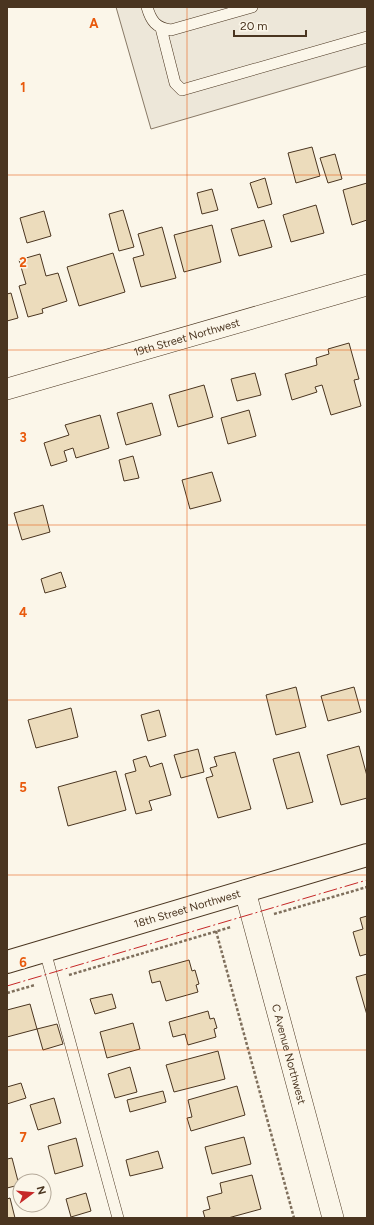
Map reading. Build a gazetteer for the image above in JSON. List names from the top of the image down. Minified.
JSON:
{"streets":{"street":["19th Street Northwest","18th Street Northwest","C Avenue Northwest"]},"crossings":[["18th Street Northwest","C Avenue Northwest"]],"scale_bar":"20 m","north":"right","grid":{"columns":["A"],"rows":["1","2","3","4","5","6","7"]}}
